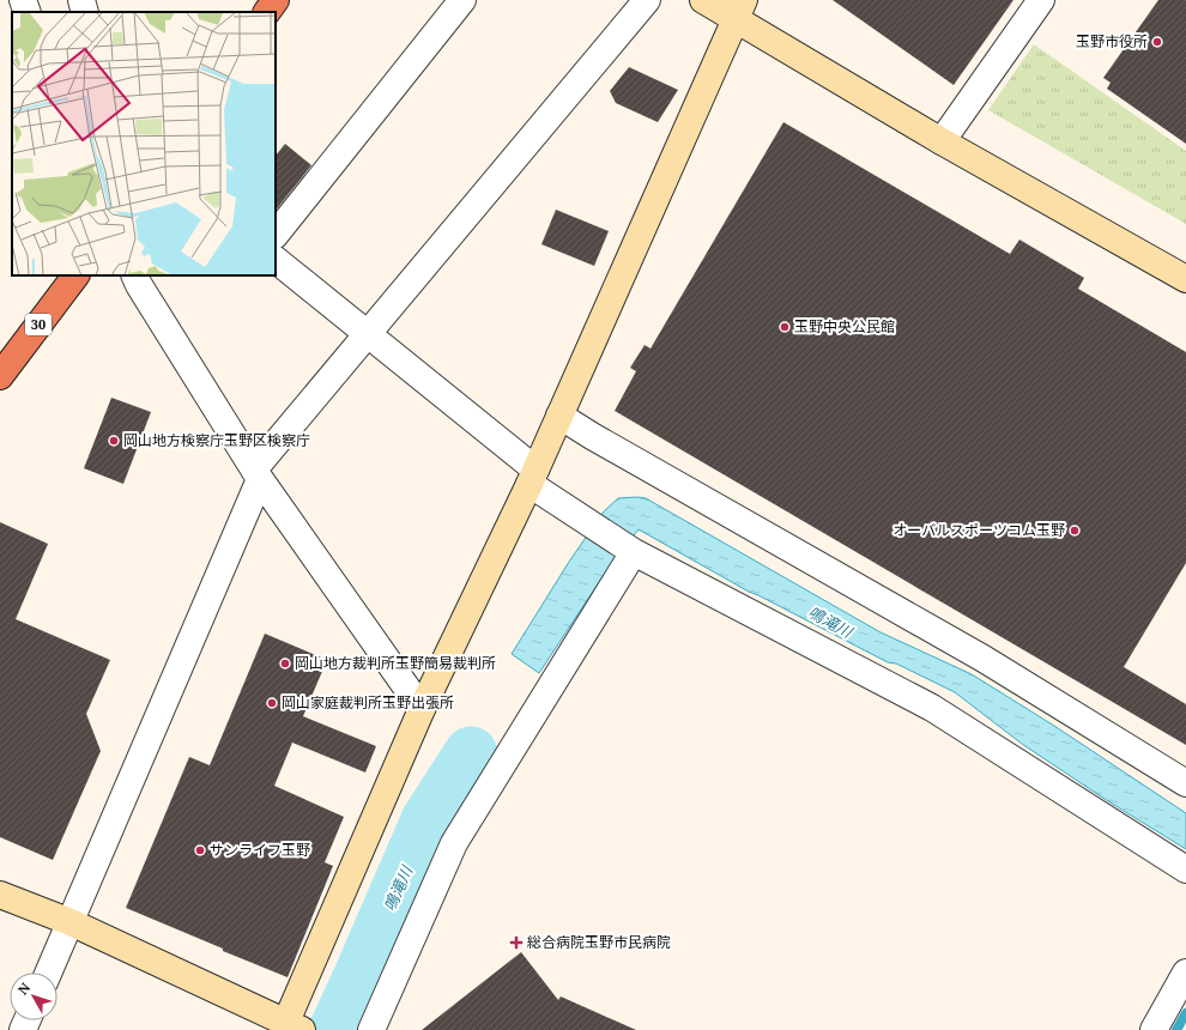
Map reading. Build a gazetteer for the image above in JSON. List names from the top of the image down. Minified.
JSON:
{"streets":{"highway":["30"]},"water":["鳴滝川"],"places":{"other":["玉野市役所","玉野中央公民館","岡山地方検察庁玉野区検察庁","オーバルスポーツコム玉野","岡山地方裁判所玉野簡易裁判所","岡山家庭裁判所玉野出張所","サンライフ玉野"],"health":["総合病院玉野市民病院"]},"north":"top left"}
